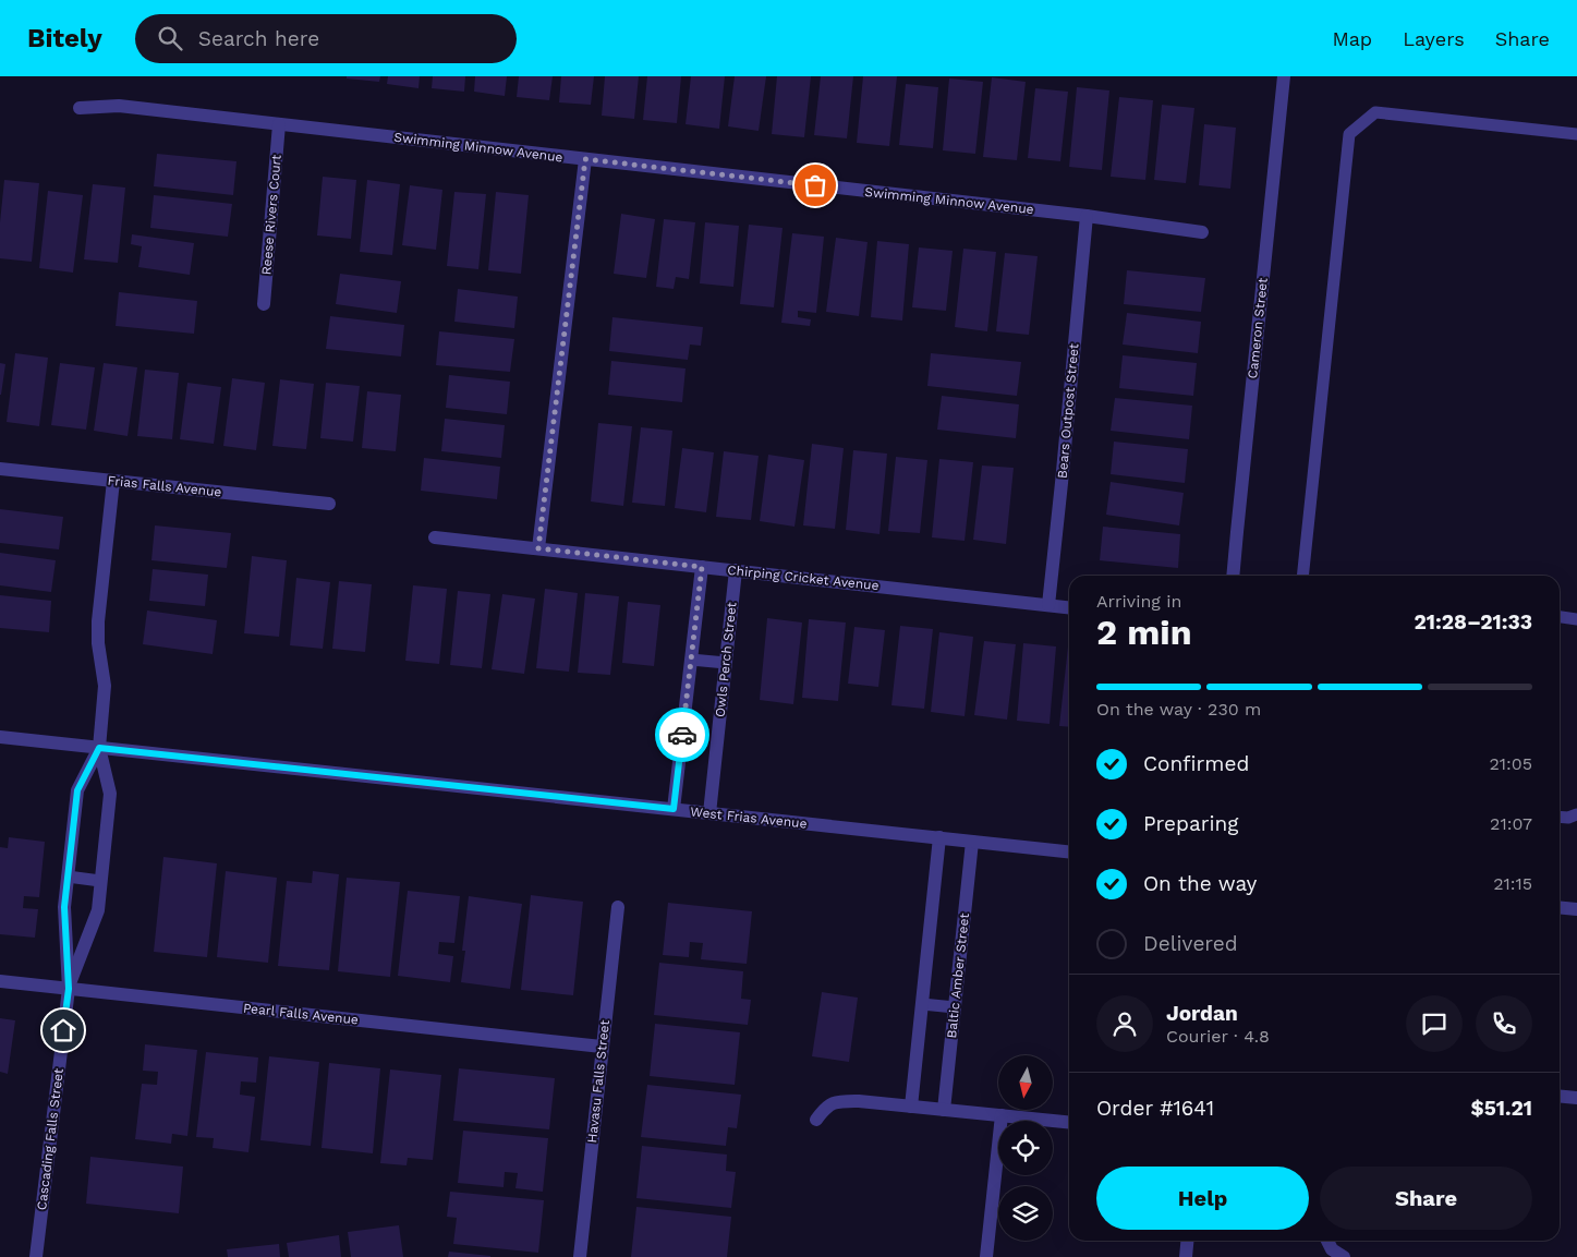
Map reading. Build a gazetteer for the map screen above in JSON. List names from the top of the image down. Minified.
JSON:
{"streets":{"street":["Swimming Minnow Avenue","Reese Rivers Court","Cameron Street","Bears Outpost Street","Frias Falls Avenue","Chirping Cricket Avenue","Owls Perch Street","West Frias Avenue","Baltic Amber Street","Pearl Falls Avenue","Havasu Falls Street","Cascading Falls Street"]},"crossings":[["Swimming Minnow Avenue","Reese Rivers Court"],["Swimming Minnow Avenue","Bears Outpost Street"],["Bears Outpost Street","Chirping Cricket Avenue"],["Frias Falls Avenue","Cascading Falls Street"],["Chirping Cricket Avenue","Owls Perch Street"],["Owls Perch Street","West Frias Avenue"],["West Frias Avenue","Baltic Amber Street"],["West Frias Avenue","Cascading Falls Street"],["Pearl Falls Avenue","Havasu Falls Street"],["Pearl Falls Avenue","Cascading Falls Street"]],"north":"bottom","page":{"header":"Bitely","search":"Search here","nav":["Map","Layers","Share"],"heading":["2 min","Arriving in","21:28–21:33"],"panel":["Jordan","Courier · 4.8","Order #1641","$51.21"],"bar":"On the way · 230 m","list":[["Confirmed","21:05"],["Preparing","21:07"],["On the way","21:15"],"Delivered"],"buttons":["Help","Share"]}}
